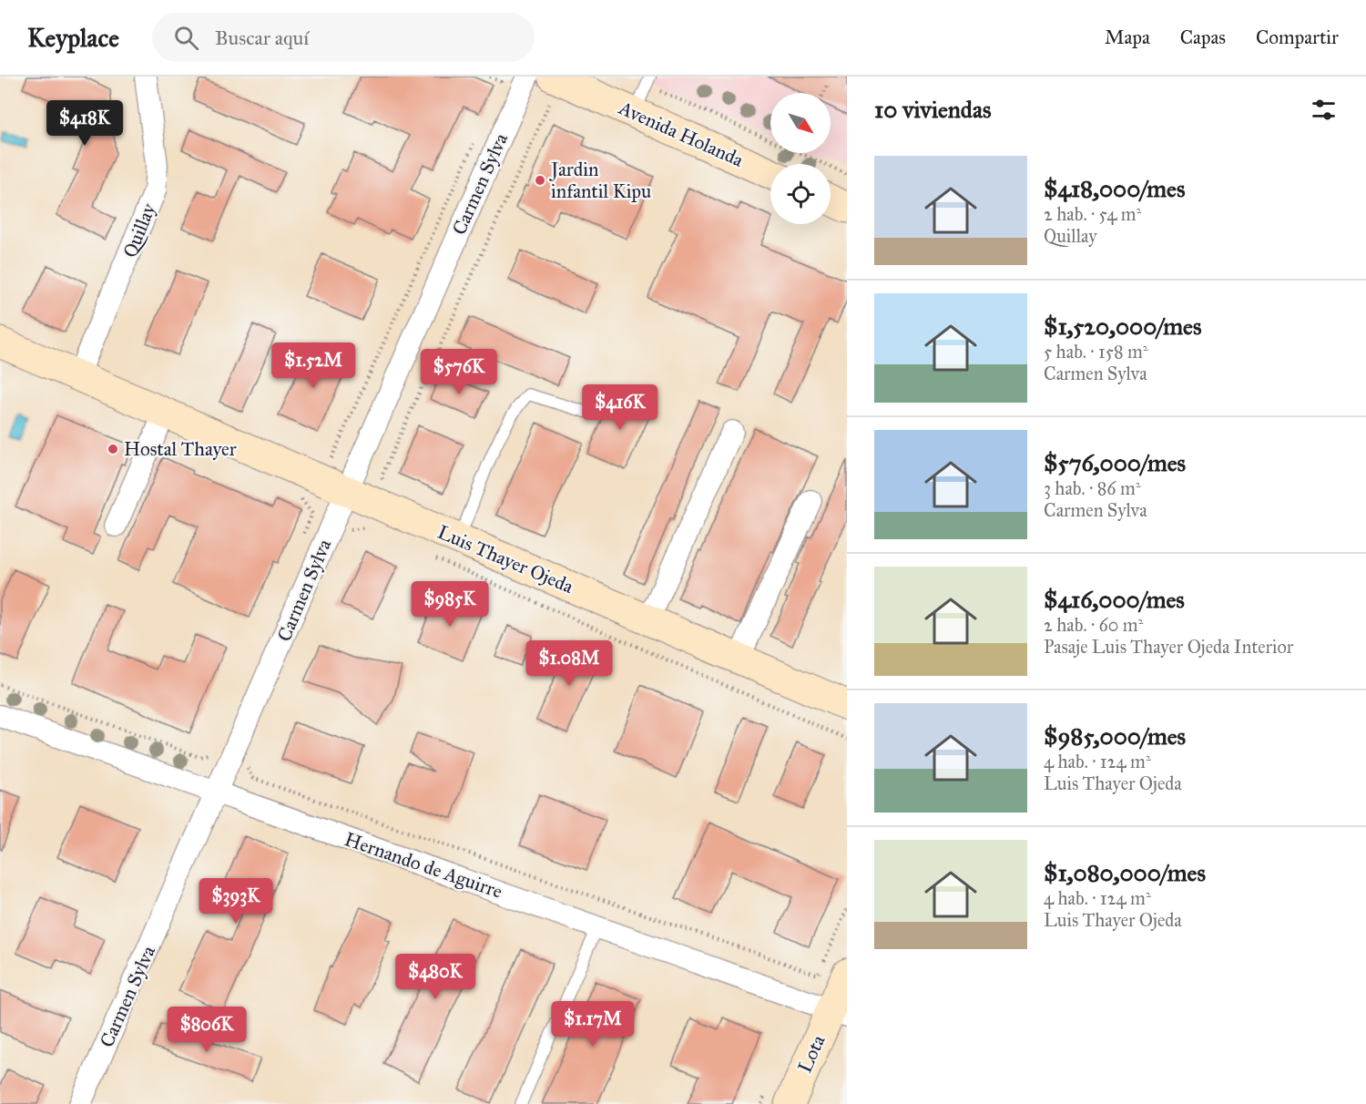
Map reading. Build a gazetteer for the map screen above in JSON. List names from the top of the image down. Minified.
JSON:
{"streets":{"street":["Avenida Holanda","Carmen Sylva","Quillay","Luis Thayer Ojeda","Hernando de Aguirre","Lota"]},"crossings":[["Carmen Sylva","Luis Thayer Ojeda"],["Carmen Sylva","Hernando de Aguirre"],["Quillay","Luis Thayer Ojeda"],["Hernando de Aguirre","Lota"]],"places":["Jardin infantil Kipu","Hostal Thayer"],"north":"bottom right","page":{"header":"Keyplace","search":"Buscar aquí","nav":["Mapa","Capas","Compartir"],"heading":"10 viviendas","price":["$418K","$1.52M","$576K","$416K","$985K","$1.08M","$393K","$480K","$1.17M","$806K"],"list":[{"name":"$418,000/mes","note":"2 hab. · 54 m² · Quillay"},{"name":"$1,520,000/mes","note":"5 hab. · 158 m² · Carmen Sylva"},{"name":"$576,000/mes","note":"3 hab. · 86 m² · Carmen Sylva"},{"name":"$416,000/mes","note":"2 hab. · 60 m² · Pasaje Luis Thayer Ojeda Interior"},{"name":"$985,000/mes","note":"4 hab. · 124 m² · Luis Thayer Ojeda"},{"name":"$1,080,000/mes","note":"4 hab. · 124 m² · Luis Thayer Ojeda"}]}}
